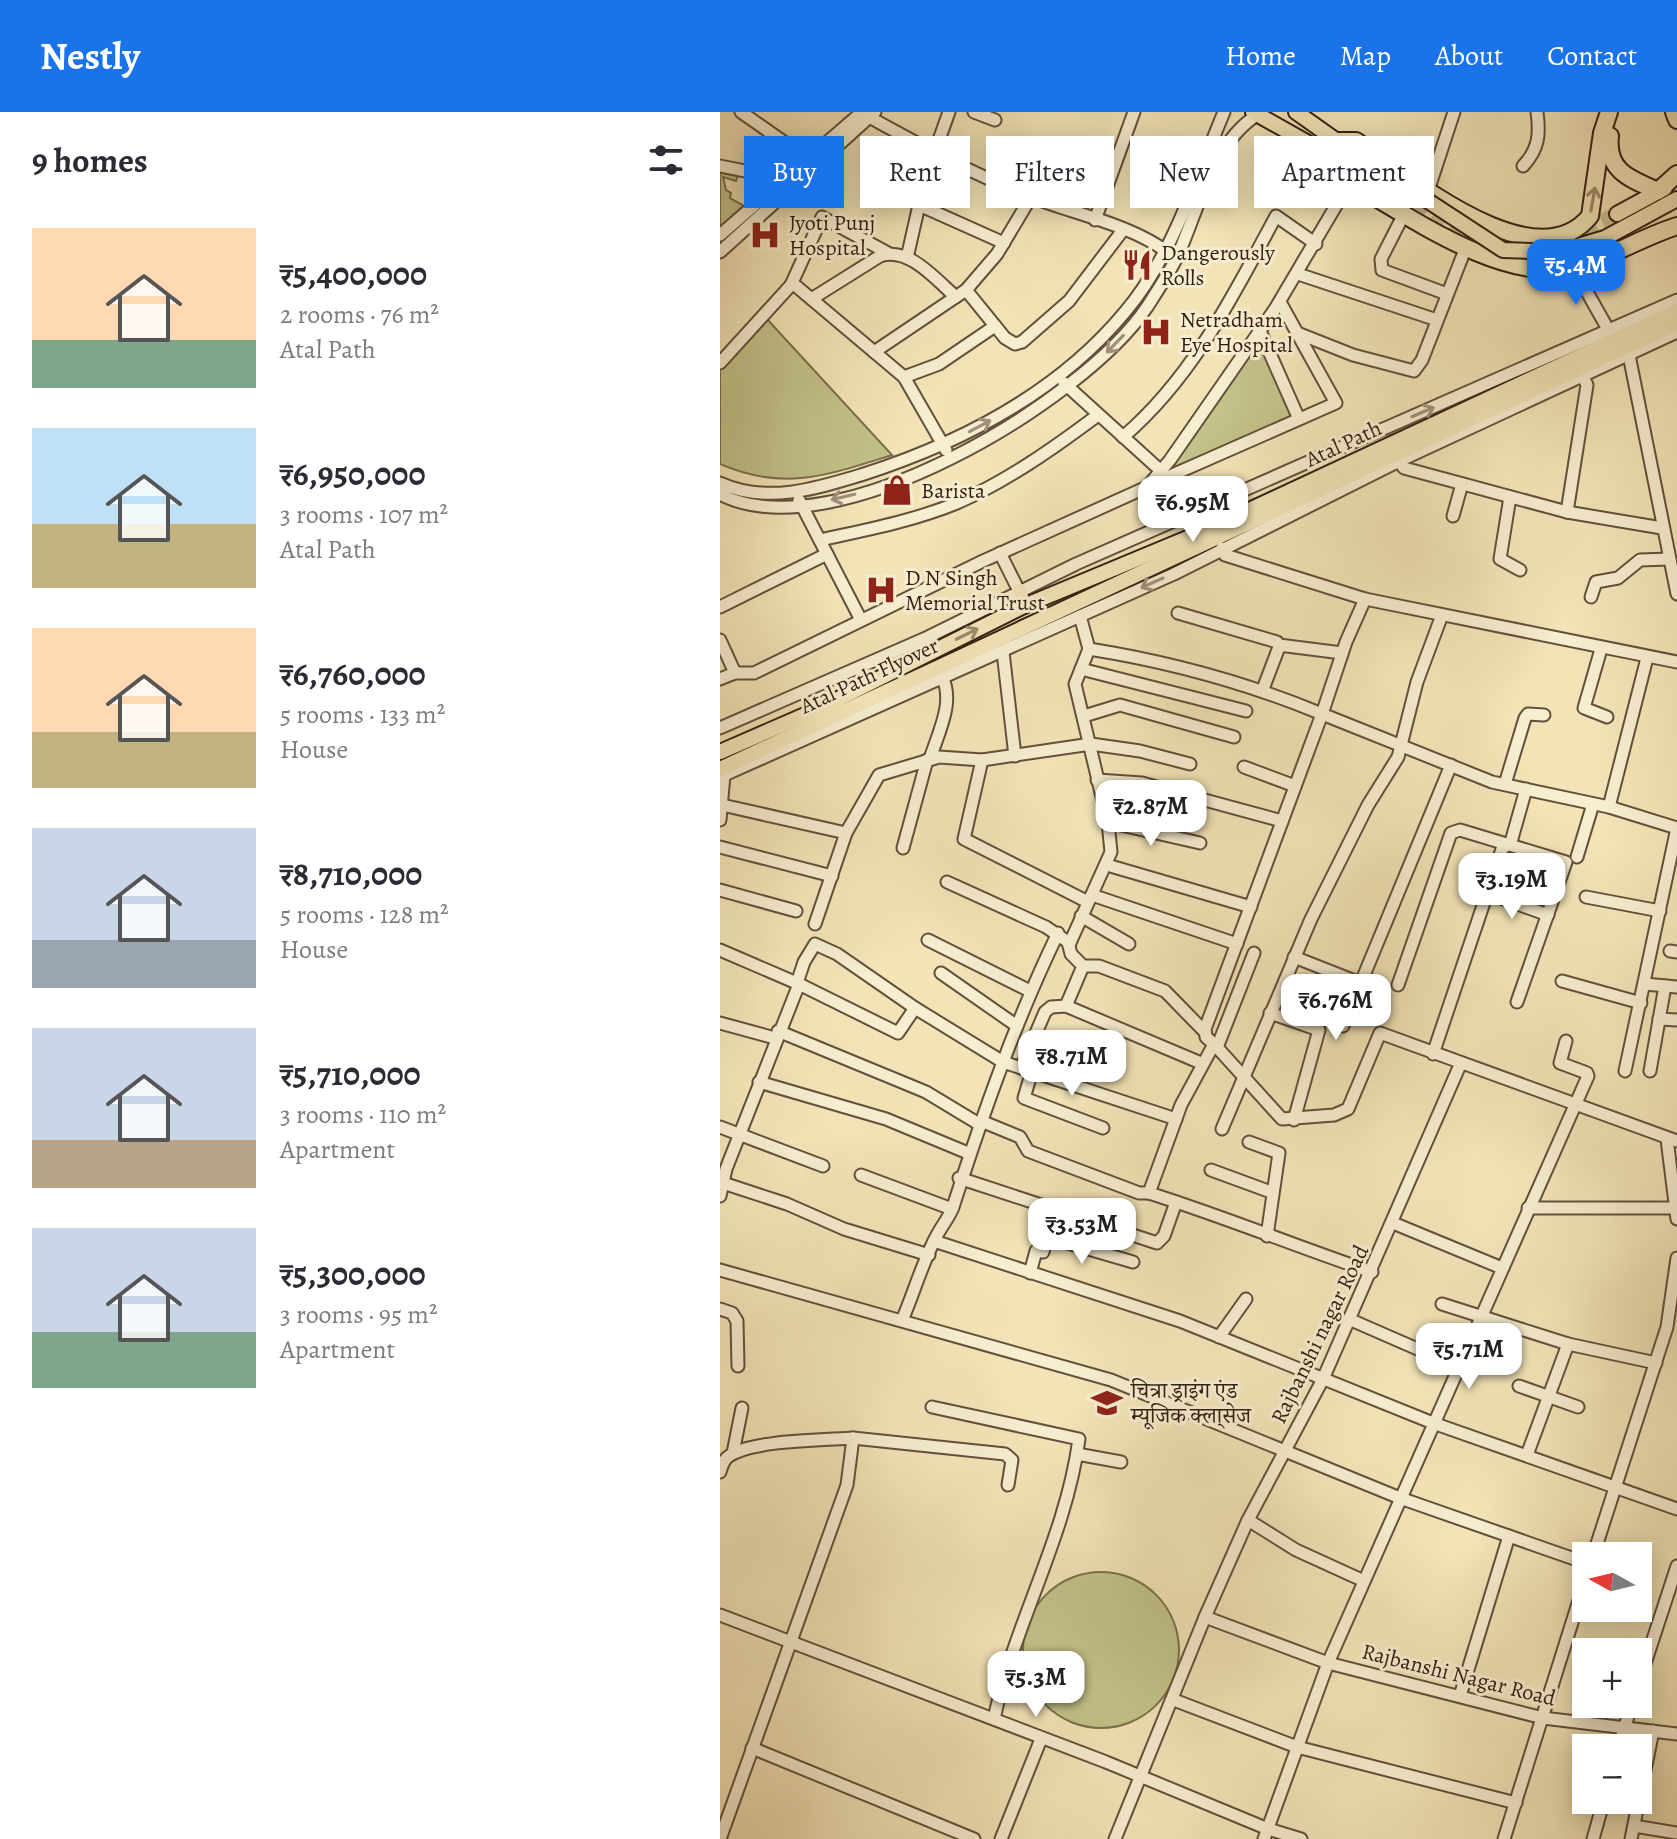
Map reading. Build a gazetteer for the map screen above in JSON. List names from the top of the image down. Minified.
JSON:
{"streets":{"main road":["Atal Path","Atal Path Flyover"],"street":["Rajbanshi nagar Road","Rajbanshi Nagar Road"]},"crossings":[["Atal Path","Atal Path Flyover"],["Rajbanshi nagar Road","Rajbanshi Nagar Road"]],"places":{"hospital":["Jyoti Punj Hospital","Netradham Eye Hospital","D N Singh Memorial Trust"],"restaurant":["Dangerously Rolls"],"shop":["Barista"],"school or university":["चित्रा ड्राइंग एंड म्यूजिक क्ला्सेज"]},"north":"left","page":{"header":"Nestly","nav":["Home","Map","About","Contact"],"heading":"9 homes","chip":["Buy","Rent","Filters","New","Apartment"],"list":[{"name":"₹5,400,000","note":"2 rooms · 76 m² · Atal Path"},{"name":"₹6,950,000","note":"3 rooms · 107 m² · Atal Path"},{"name":"₹6,760,000","note":"5 rooms · 133 m² · House"},{"name":"₹8,710,000","note":"5 rooms · 128 m² · House"},{"name":"₹5,710,000","note":"3 rooms · 110 m² · Apartment"},{"name":"₹5,300,000","note":"3 rooms · 95 m² · Apartment"}],"price":["₹5.4M","₹6.95M","₹2.87M","₹3.19M","₹6.76M","₹8.71M","₹3.53M","₹5.71M","₹5.3M"],"map_buttons":["+","−"]}}
